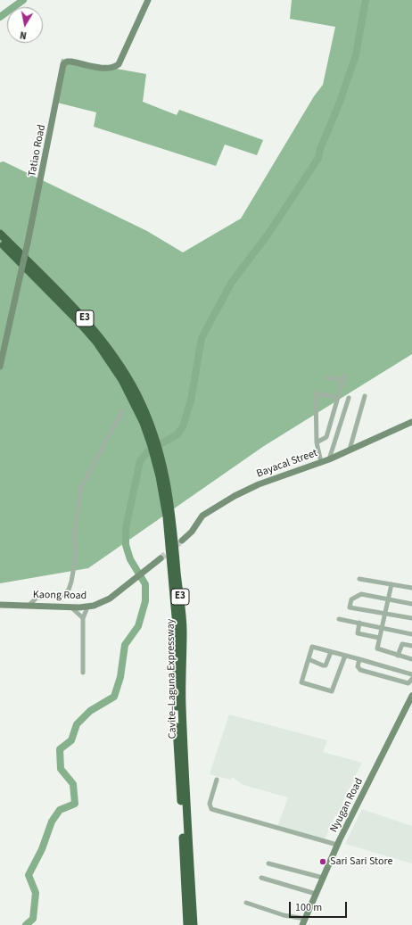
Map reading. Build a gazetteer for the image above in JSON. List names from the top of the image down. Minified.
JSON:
{"streets":{"highway":["E3","Cavite–Laguna Expressway"],"main road":["Tatiao Road","Bayacal Street","Kaong Road","Nyugan Road"]},"places":["Sari Sari Store"],"scale_bar":"100 m","north":"bottom"}
